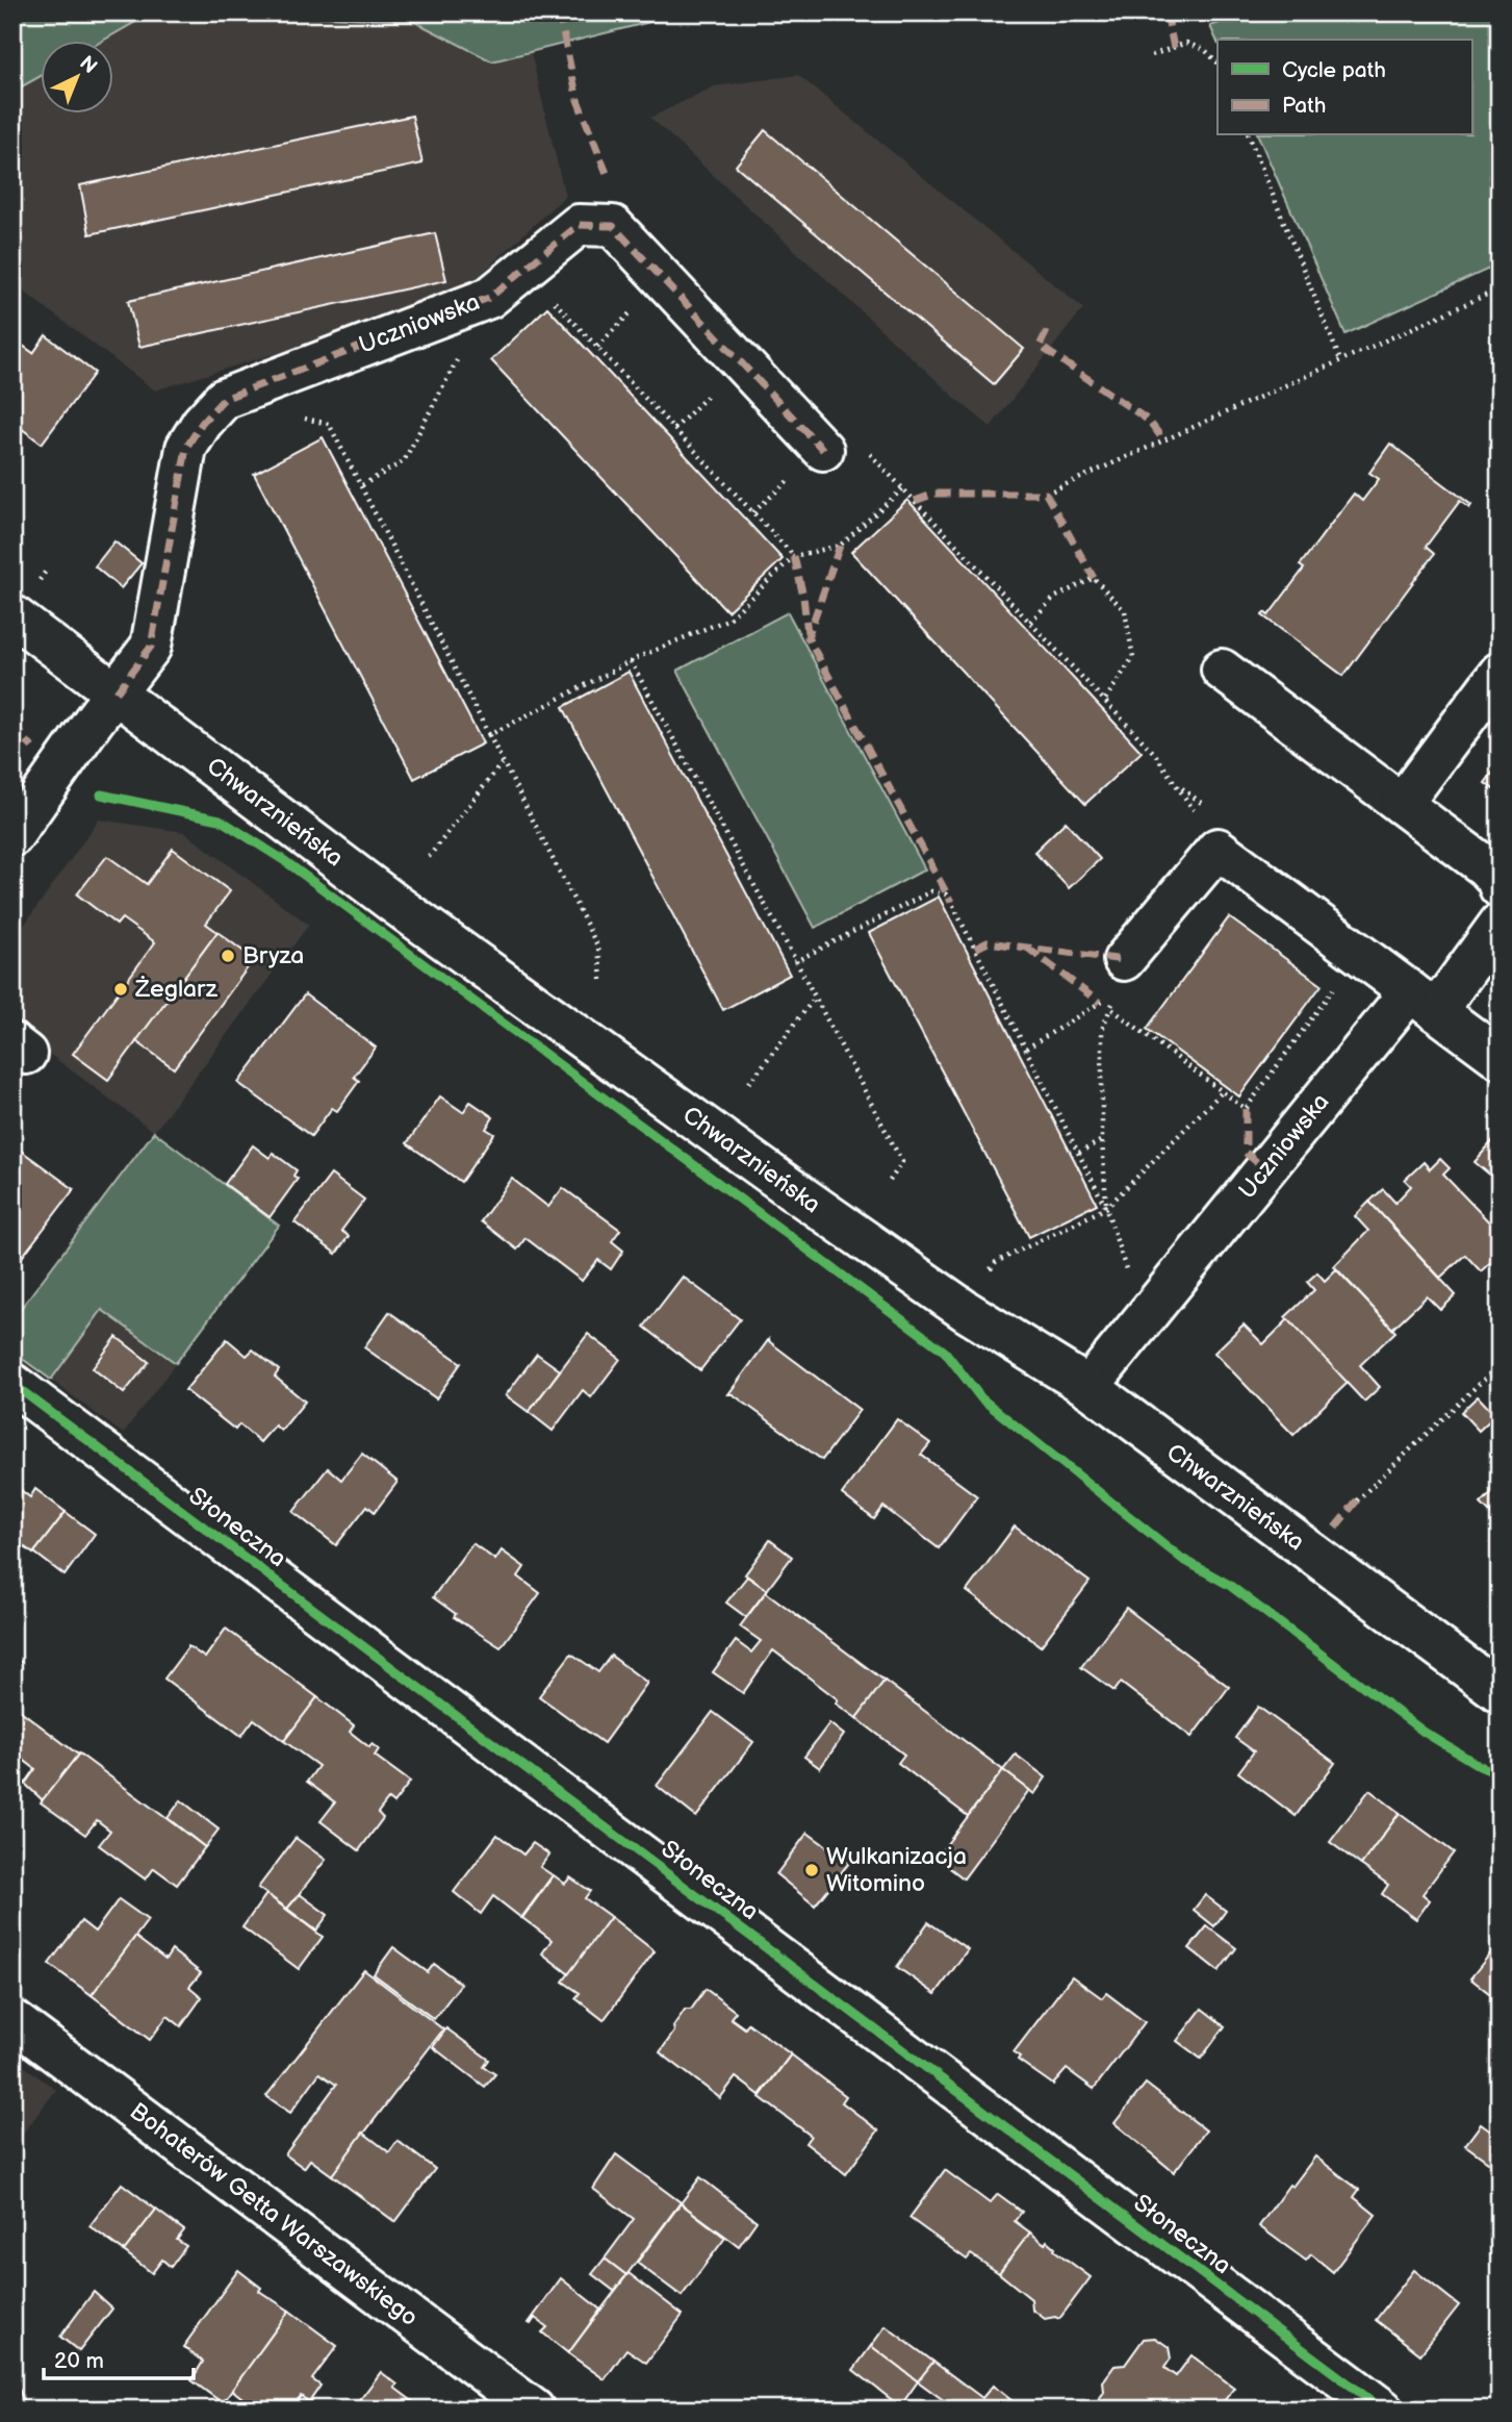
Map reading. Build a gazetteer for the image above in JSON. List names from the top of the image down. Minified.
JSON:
{"streets":{"street":["Uczniowska","Chwarznieńska","Słoneczna","Bohaterów Getta Warszawskiego"]},"crossings":[["Uczniowska","Chwarznieńska"]],"places":["Bryza","Żeglarz","Wulkanizacja Witomino"],"legend":["Cycle path","Path"],"scale_bar":"20 m","north":"top right"}
